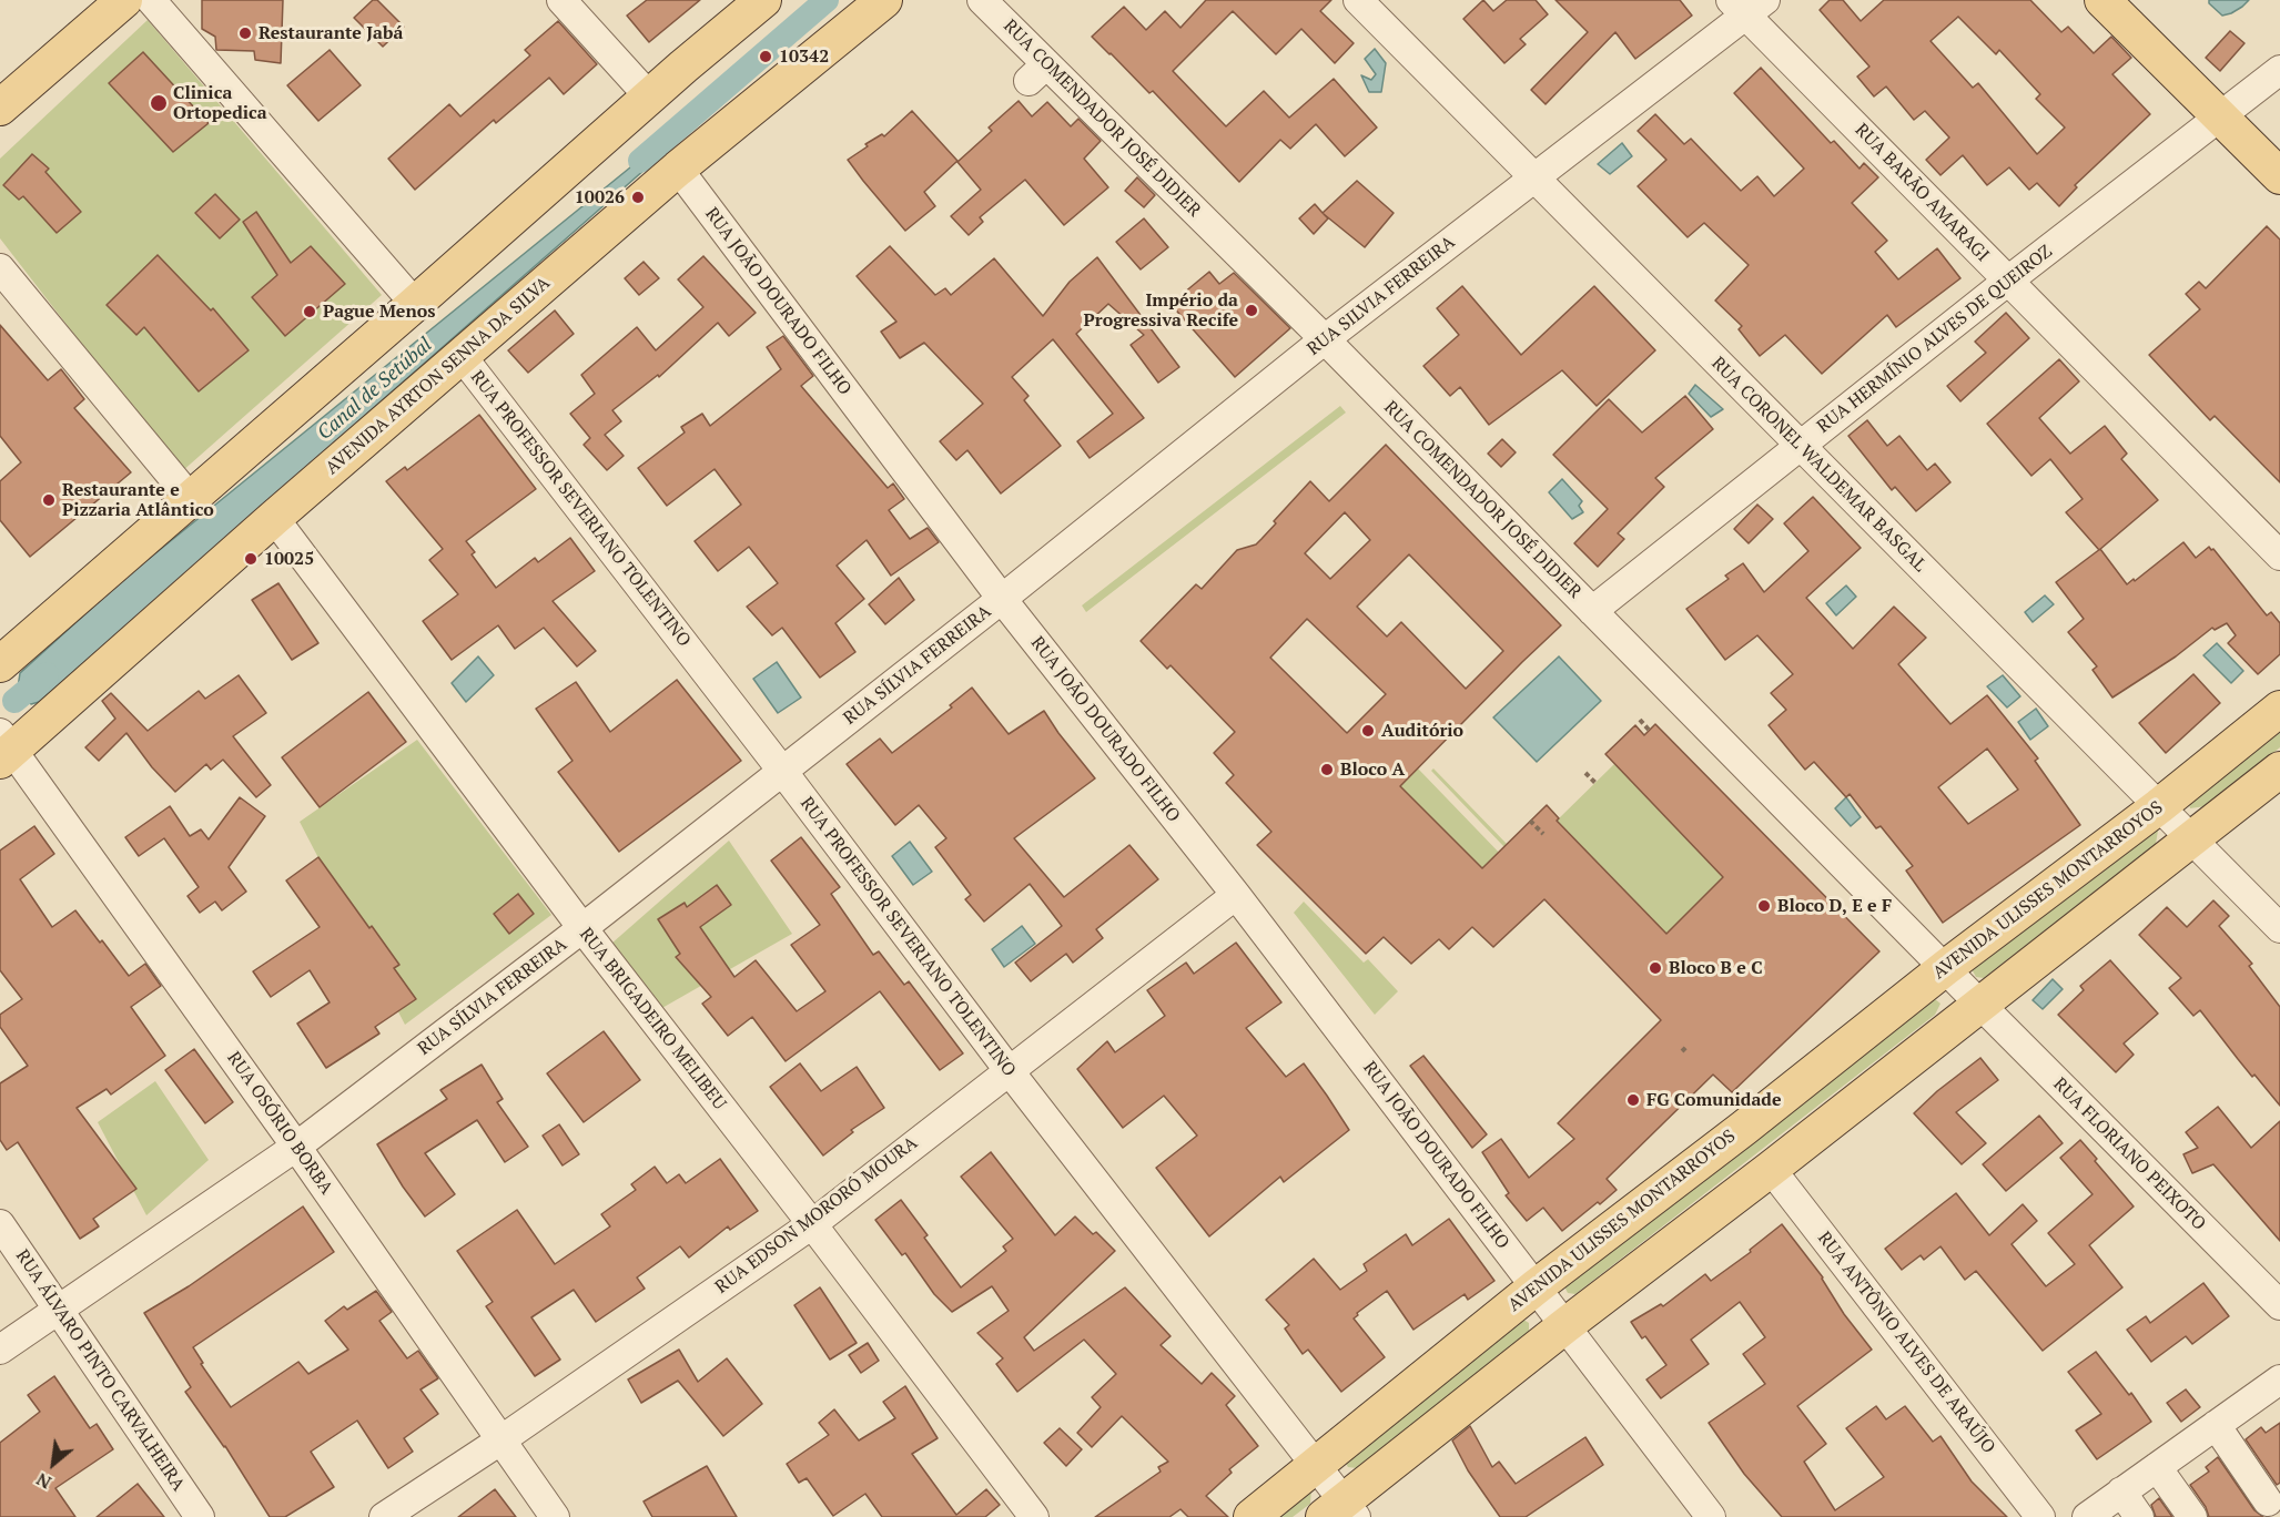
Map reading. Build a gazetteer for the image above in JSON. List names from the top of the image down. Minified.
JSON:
{"streets":{"main road":["AVENIDA AYRTON SENNA DA SILVA","AVENIDA ULISSES MONTARROYOS"],"street":["RUA COMENDADOR JOSÉ DIDIER","RUA BARÃO AMARAGI","RUA SILVIA FERREIRA","RUA JOÃO DOURADO FILHO","RUA HERMÍNIO ALVES DE QUEIROZ","RUA CORONEL WALDEMAR BASGAL","RUA PROFESSOR SEVERIANO TOLENTINO","RUA SÍLVIA FERREIRA","RUA BRIGADEIRO MELIBEU","RUA OSÓRIO BORBA","RUA FLORIANO PEIXOTO","RUA EDSON MORORÓ MOURA","RUA ANTÔNIO ALVES DE ARAÚJO","RUA ÁLVARO PINTO CARVALHEIRA"]},"crossings":[["RUA COMENDADOR JOSÉ DIDIER","RUA SILVIA FERREIRA"],["RUA COMENDADOR JOSÉ DIDIER","RUA HERMÍNIO ALVES DE QUEIROZ"],["RUA COMENDADOR JOSÉ DIDIER","AVENIDA ULISSES MONTARROYOS"],["RUA COMENDADOR JOSÉ DIDIER","RUA FLORIANO PEIXOTO"],["RUA BARÃO AMARAGI","RUA SILVIA FERREIRA"],["RUA BARÃO AMARAGI","RUA HERMÍNIO ALVES DE QUEIROZ"],["RUA SILVIA FERREIRA","RUA JOÃO DOURADO FILHO"],["RUA SILVIA FERREIRA","RUA CORONEL WALDEMAR BASGAL"],["RUA SILVIA FERREIRA","RUA SÍLVIA FERREIRA"],["RUA JOÃO DOURADO FILHO","AVENIDA AYRTON SENNA DA SILVA"],["RUA JOÃO DOURADO FILHO","RUA SÍLVIA FERREIRA"],["RUA JOÃO DOURADO FILHO","AVENIDA ULISSES MONTARROYOS"],["RUA JOÃO DOURADO FILHO","RUA EDSON MORORÓ MOURA"],["RUA HERMÍNIO ALVES DE QUEIROZ","RUA CORONEL WALDEMAR BASGAL"],["AVENIDA AYRTON SENNA DA SILVA","RUA PROFESSOR SEVERIANO TOLENTINO"],["AVENIDA AYRTON SENNA DA SILVA","RUA BRIGADEIRO MELIBEU"],["AVENIDA AYRTON SENNA DA SILVA","RUA OSÓRIO BORBA"],["RUA CORONEL WALDEMAR BASGAL","AVENIDA ULISSES MONTARROYOS"],["RUA PROFESSOR SEVERIANO TOLENTINO","RUA SÍLVIA FERREIRA"],["RUA PROFESSOR SEVERIANO TOLENTINO","AVENIDA ULISSES MONTARROYOS"],["RUA PROFESSOR SEVERIANO TOLENTINO","RUA EDSON MORORÓ MOURA"],["RUA SÍLVIA FERREIRA","RUA BRIGADEIRO MELIBEU"],["RUA SÍLVIA FERREIRA","RUA OSÓRIO BORBA"],["RUA SÍLVIA FERREIRA","RUA ÁLVARO PINTO CARVALHEIRA"],["RUA BRIGADEIRO MELIBEU","RUA EDSON MORORÓ MOURA"],["RUA OSÓRIO BORBA","RUA EDSON MORORÓ MOURA"]],"water":["Canal de Setúbal"],"places":["Restaurante Jabá","10342","Clinica Ortopedica","10026","Império da Progressiva Recife","Pague Menos","Restaurante e Pizzaria Atlântico","10025","Auditório","Bloco A","Bloco D, E e F","Bloco B e C","FG Comunidade"],"north":"bottom left"}
